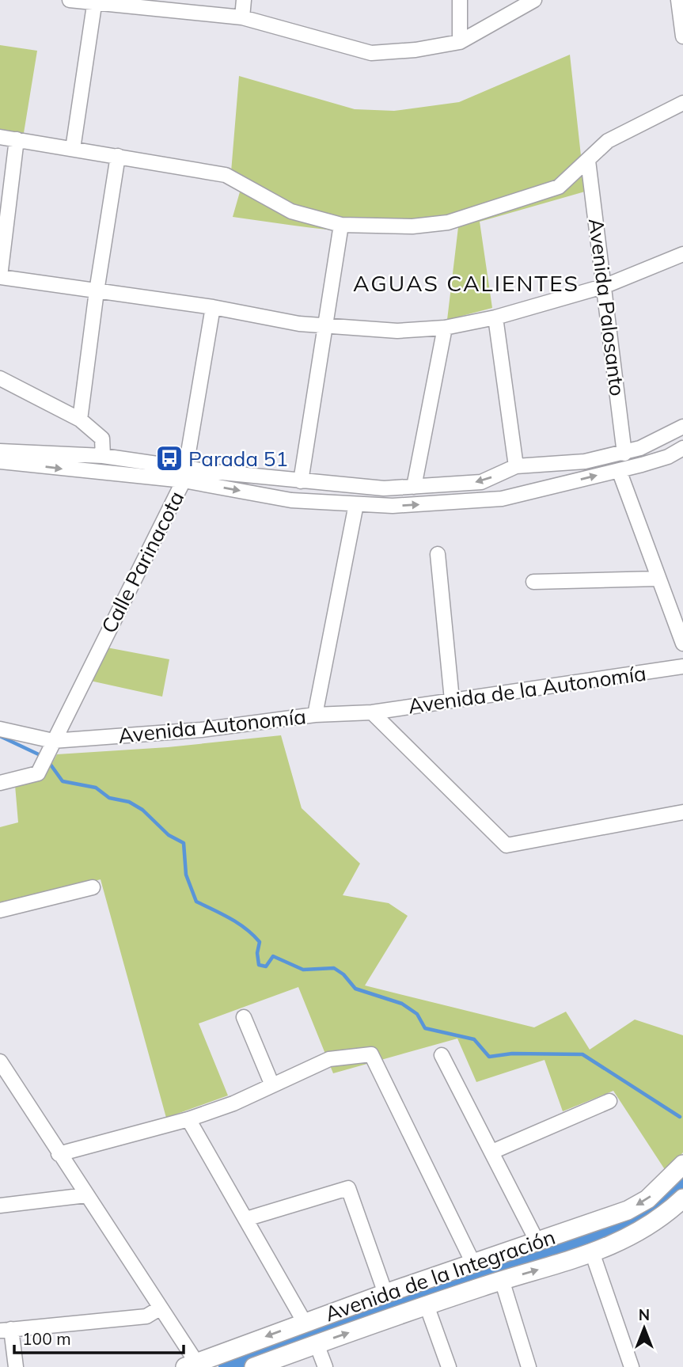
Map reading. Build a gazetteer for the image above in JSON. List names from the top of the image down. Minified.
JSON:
{"streets":{"main road":["Avenida de la Integración"],"street":["Avenida Palosanto","Calle Parinacota","Avenida de la Autonomía","Avenida Autonomía"]},"crossings":[["Calle Parinacota","Avenida Autonomía"],["Avenida de la Autonomía","Avenida Autonomía"]],"districts":["AGUAS CALIENTES"],"places":{"bus stop":["Parada 51"]},"scale_bar":"100 m","north":"top"}
